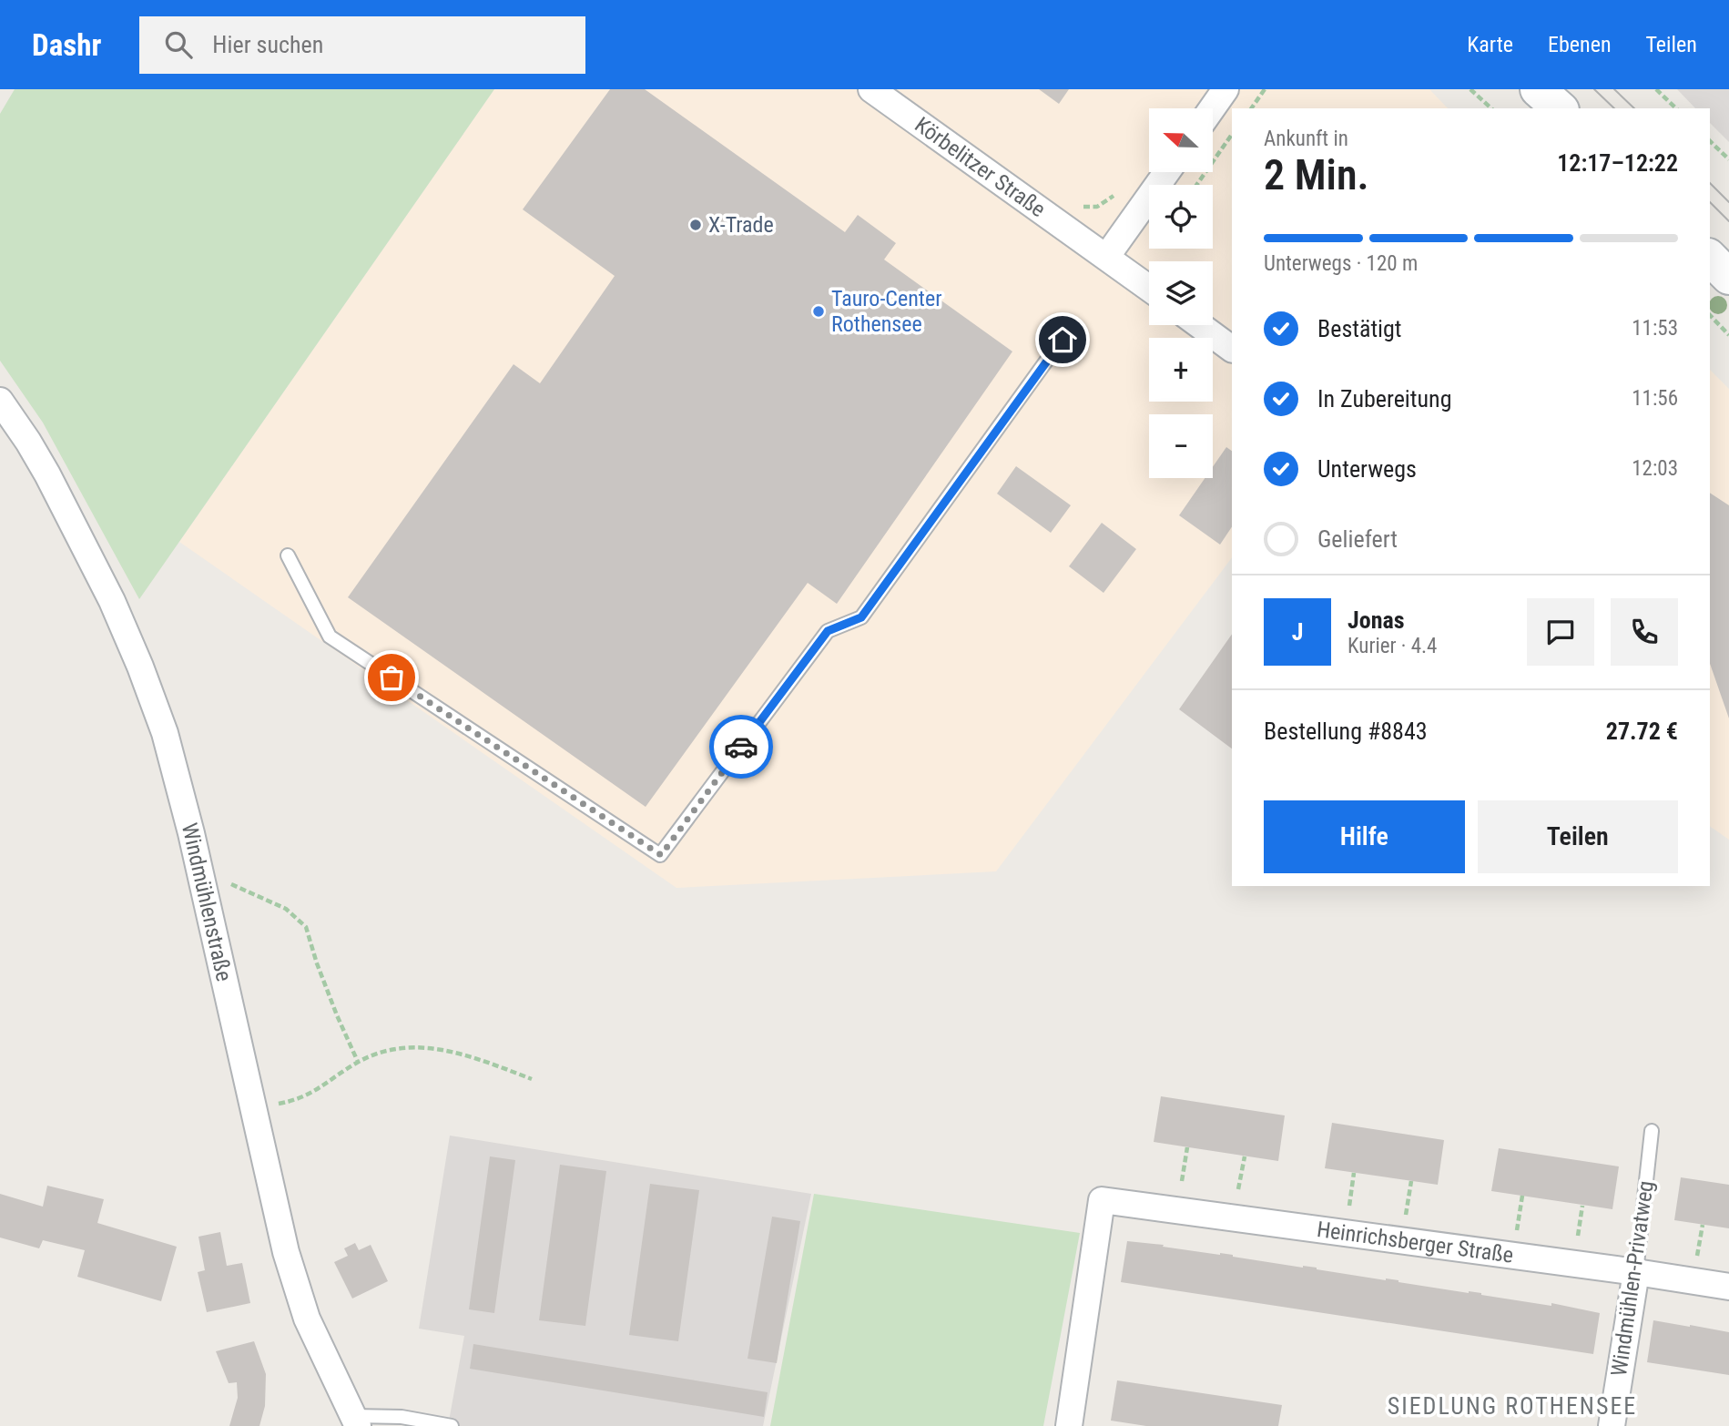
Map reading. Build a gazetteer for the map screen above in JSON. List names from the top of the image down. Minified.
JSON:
{"streets":{"street":["Körbelitzer Straße","Windmühlenstraße","Heinrichsberger Straße","Windmühlen-Privatweg"]},"crossings":[["Heinrichsberger Straße","Windmühlen-Privatweg"]],"districts":["SIEDLUNG ROTHENSEE"],"places":["X-Trade","Tauro-Center Rothensee"],"north":"left","page":{"header":"Dashr","search":"Hier suchen","nav":["Karte","Ebenen","Teilen"],"map_buttons":["+","−"],"heading":["2 Min.","Ankunft in","12:17–12:22"],"panel":["Jonas","Kurier · 4.4","Bestellung #8843","27.72 €"],"bar":"Unterwegs · 120 m","list":[["Bestätigt","11:53"],["In Zubereitung","11:56"],["Unterwegs","12:03"],"Geliefert"],"round":"J","buttons":["Hilfe","Teilen"]}}
